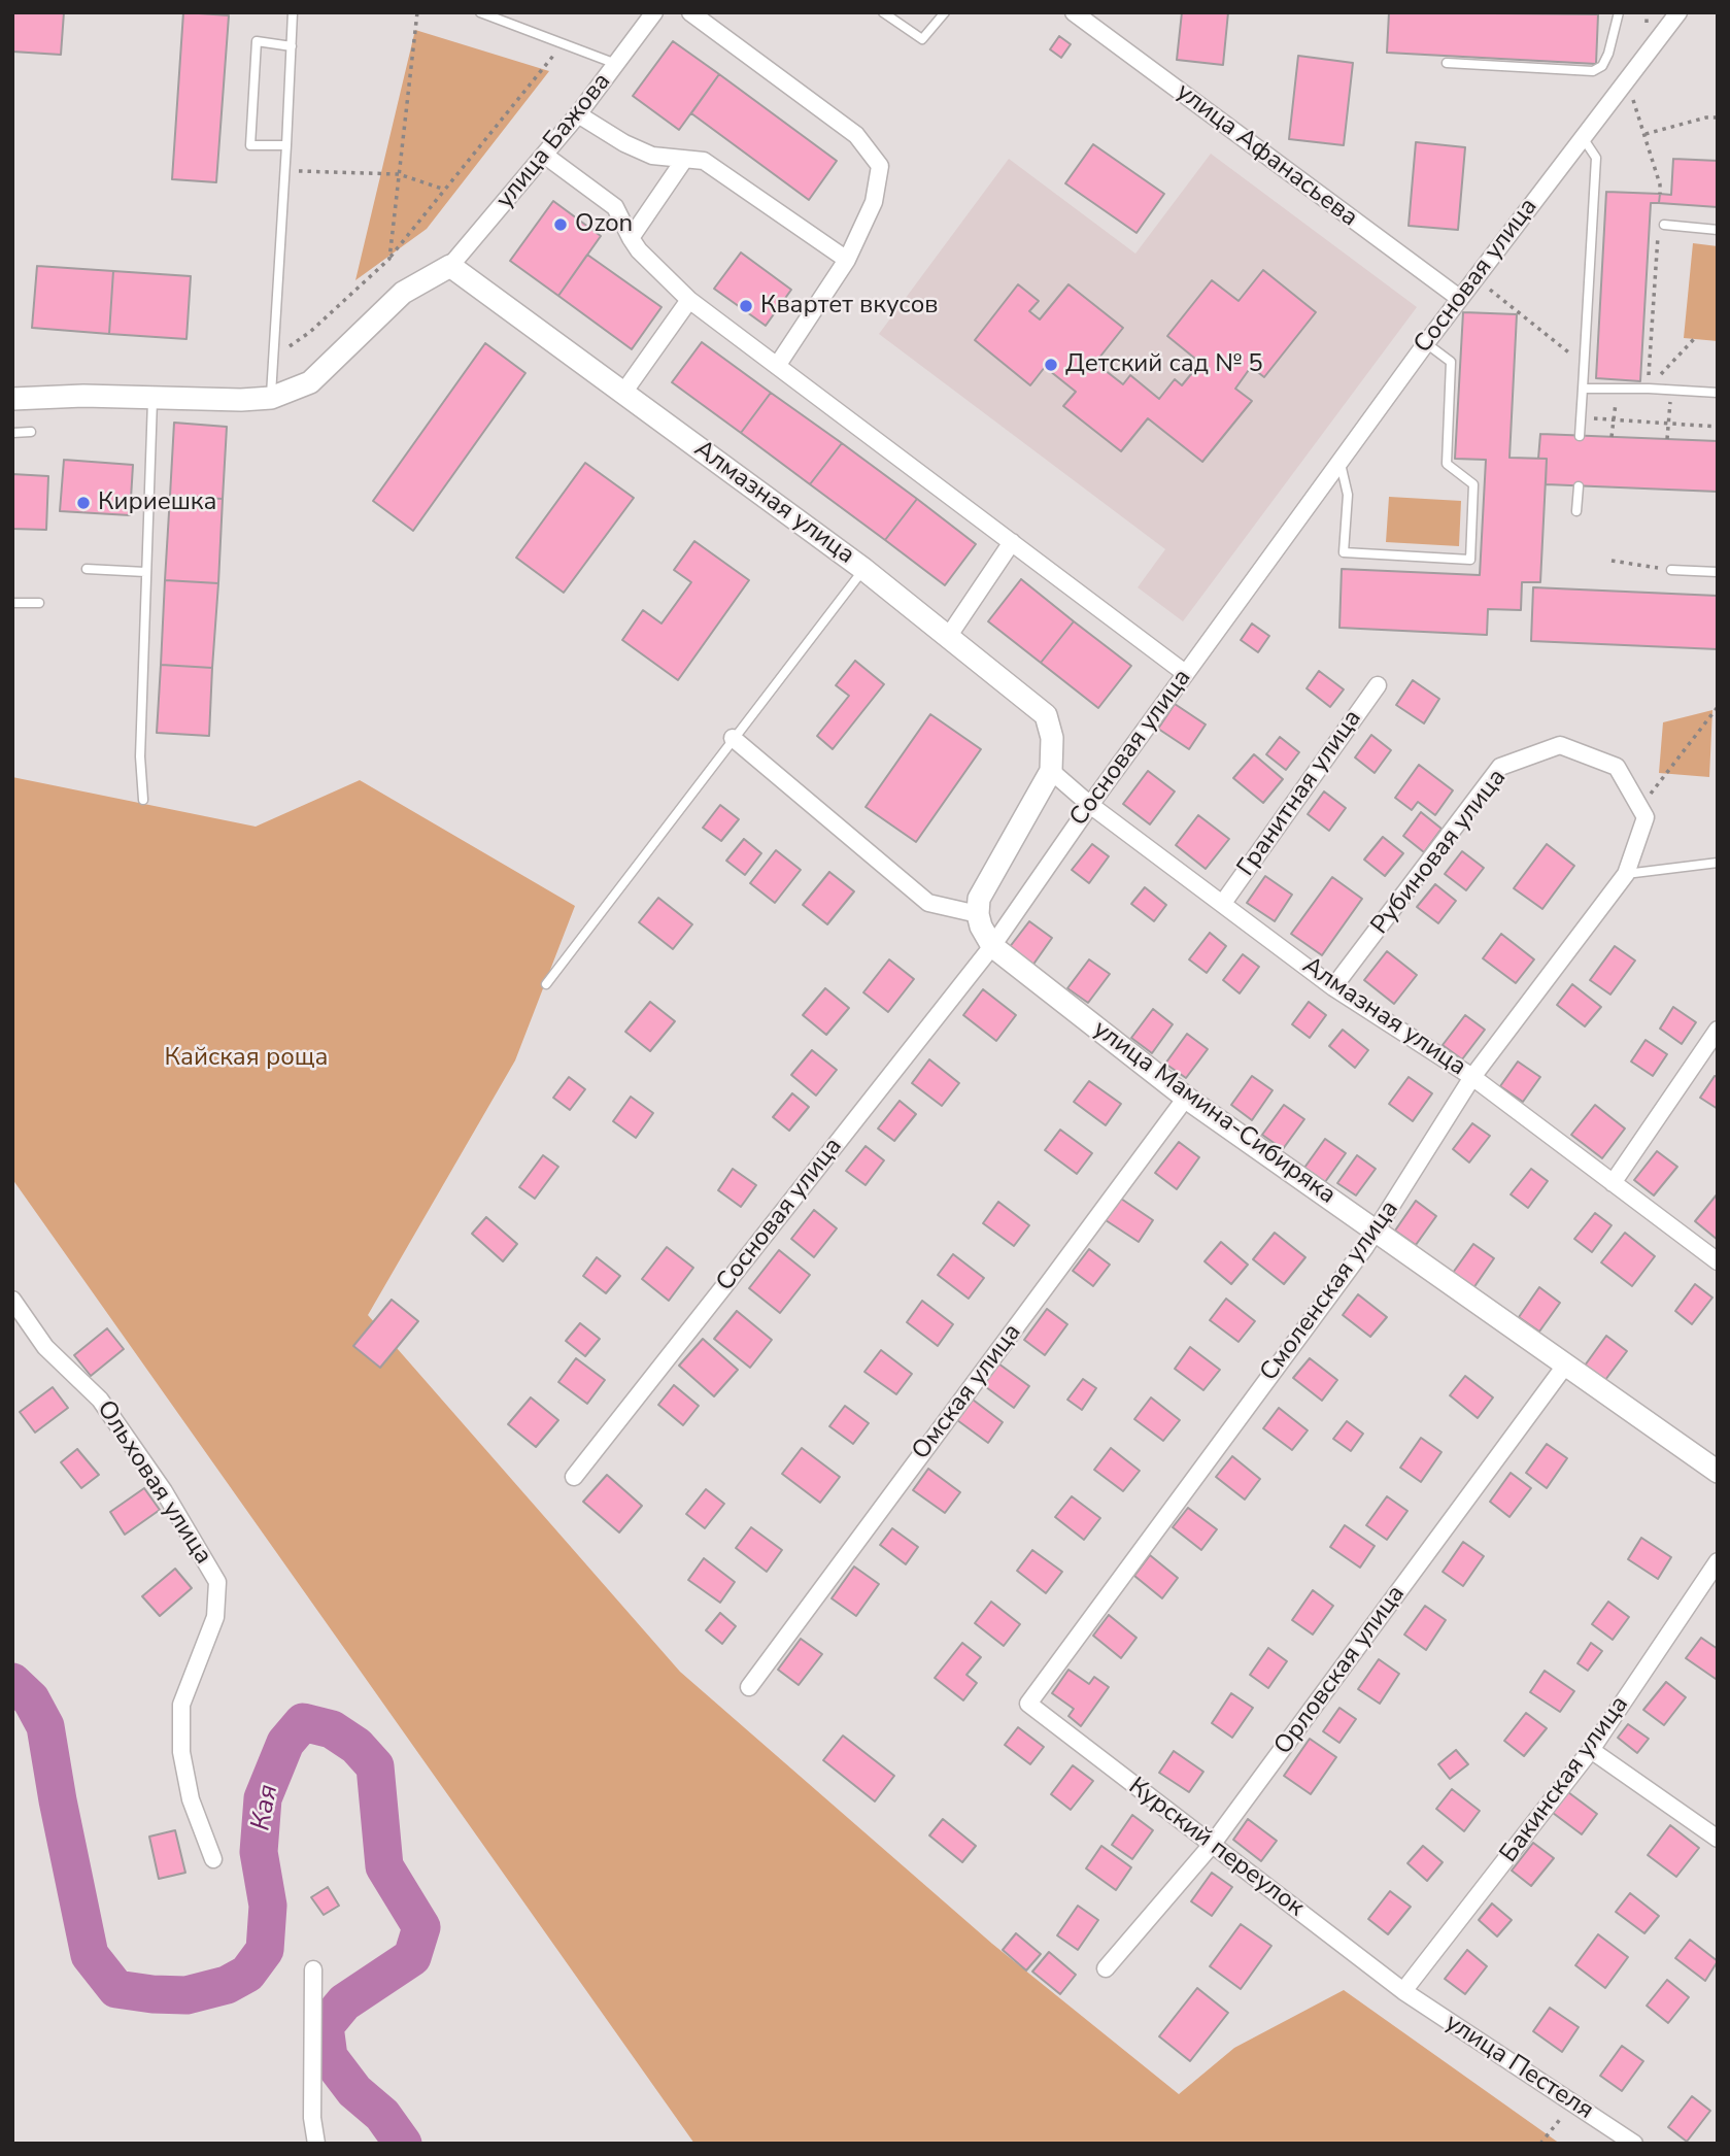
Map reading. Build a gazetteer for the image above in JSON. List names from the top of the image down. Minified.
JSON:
{"streets":{"street":["улица Бажова","улица Афанасьева","Сосновая улица","Алмазная улица","Гранитная улица","Рубиновая улица","улица Мамина-Сибиряка","Смоленская улица","Омская улица","Ольховая улица","Орловская улица","Бакинская улица","Курский переулок","улица Пестеля"]},"crossings":[["улица Бажова","Алмазная улица"],["улица Афанасьева","Сосновая улица"],["Сосновая улица","Алмазная улица"],["Сосновая улица","улица Мамина-Сибиряка"],["Алмазная улица","Гранитная улица"],["Алмазная улица","Рубиновая улица"],["Алмазная улица","улица Мамина-Сибиряка"],["Алмазная улица","Смоленская улица"],["улица Мамина-Сибиряка","Смоленская улица"],["улица Мамина-Сибиряка","Омская улица"],["улица Мамина-Сибиряка","Орловская улица"],["Смоленская улица","Курский переулок"],["Орловская улица","Курский переулок"],["Бакинская улица","Курский переулок"],["Бакинская улица","улица Пестеля"],["Курский переулок","улица Пестеля"]],"water":["Кая"],"parks":["Кайская роща"],"places":["Ozon","Квартет вкусов","Детский сад № 5","Кириешка"]}
